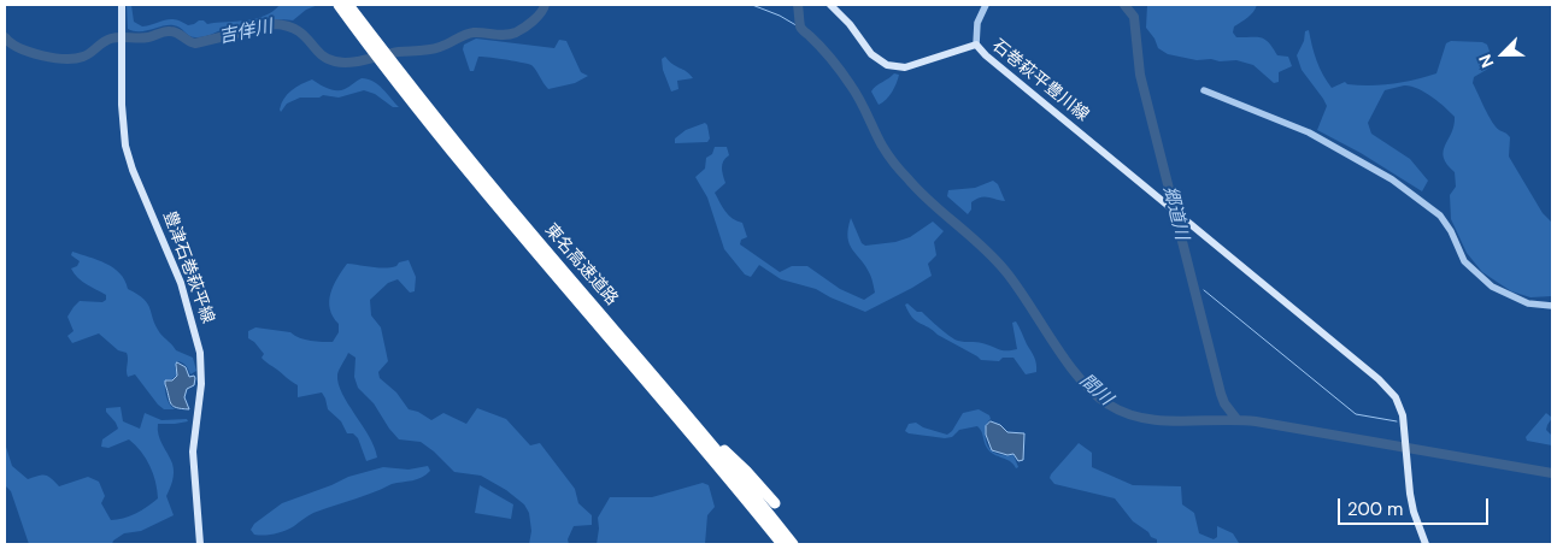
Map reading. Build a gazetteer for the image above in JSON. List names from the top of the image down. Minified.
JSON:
{"streets":{"highway":["東名高速道路"],"main road":["石巻萩平豊川線","豊津石巻萩平線"]},"water":["吉佯川","郷道川","間川"],"scale_bar":"200 m","north":"bottom left"}
